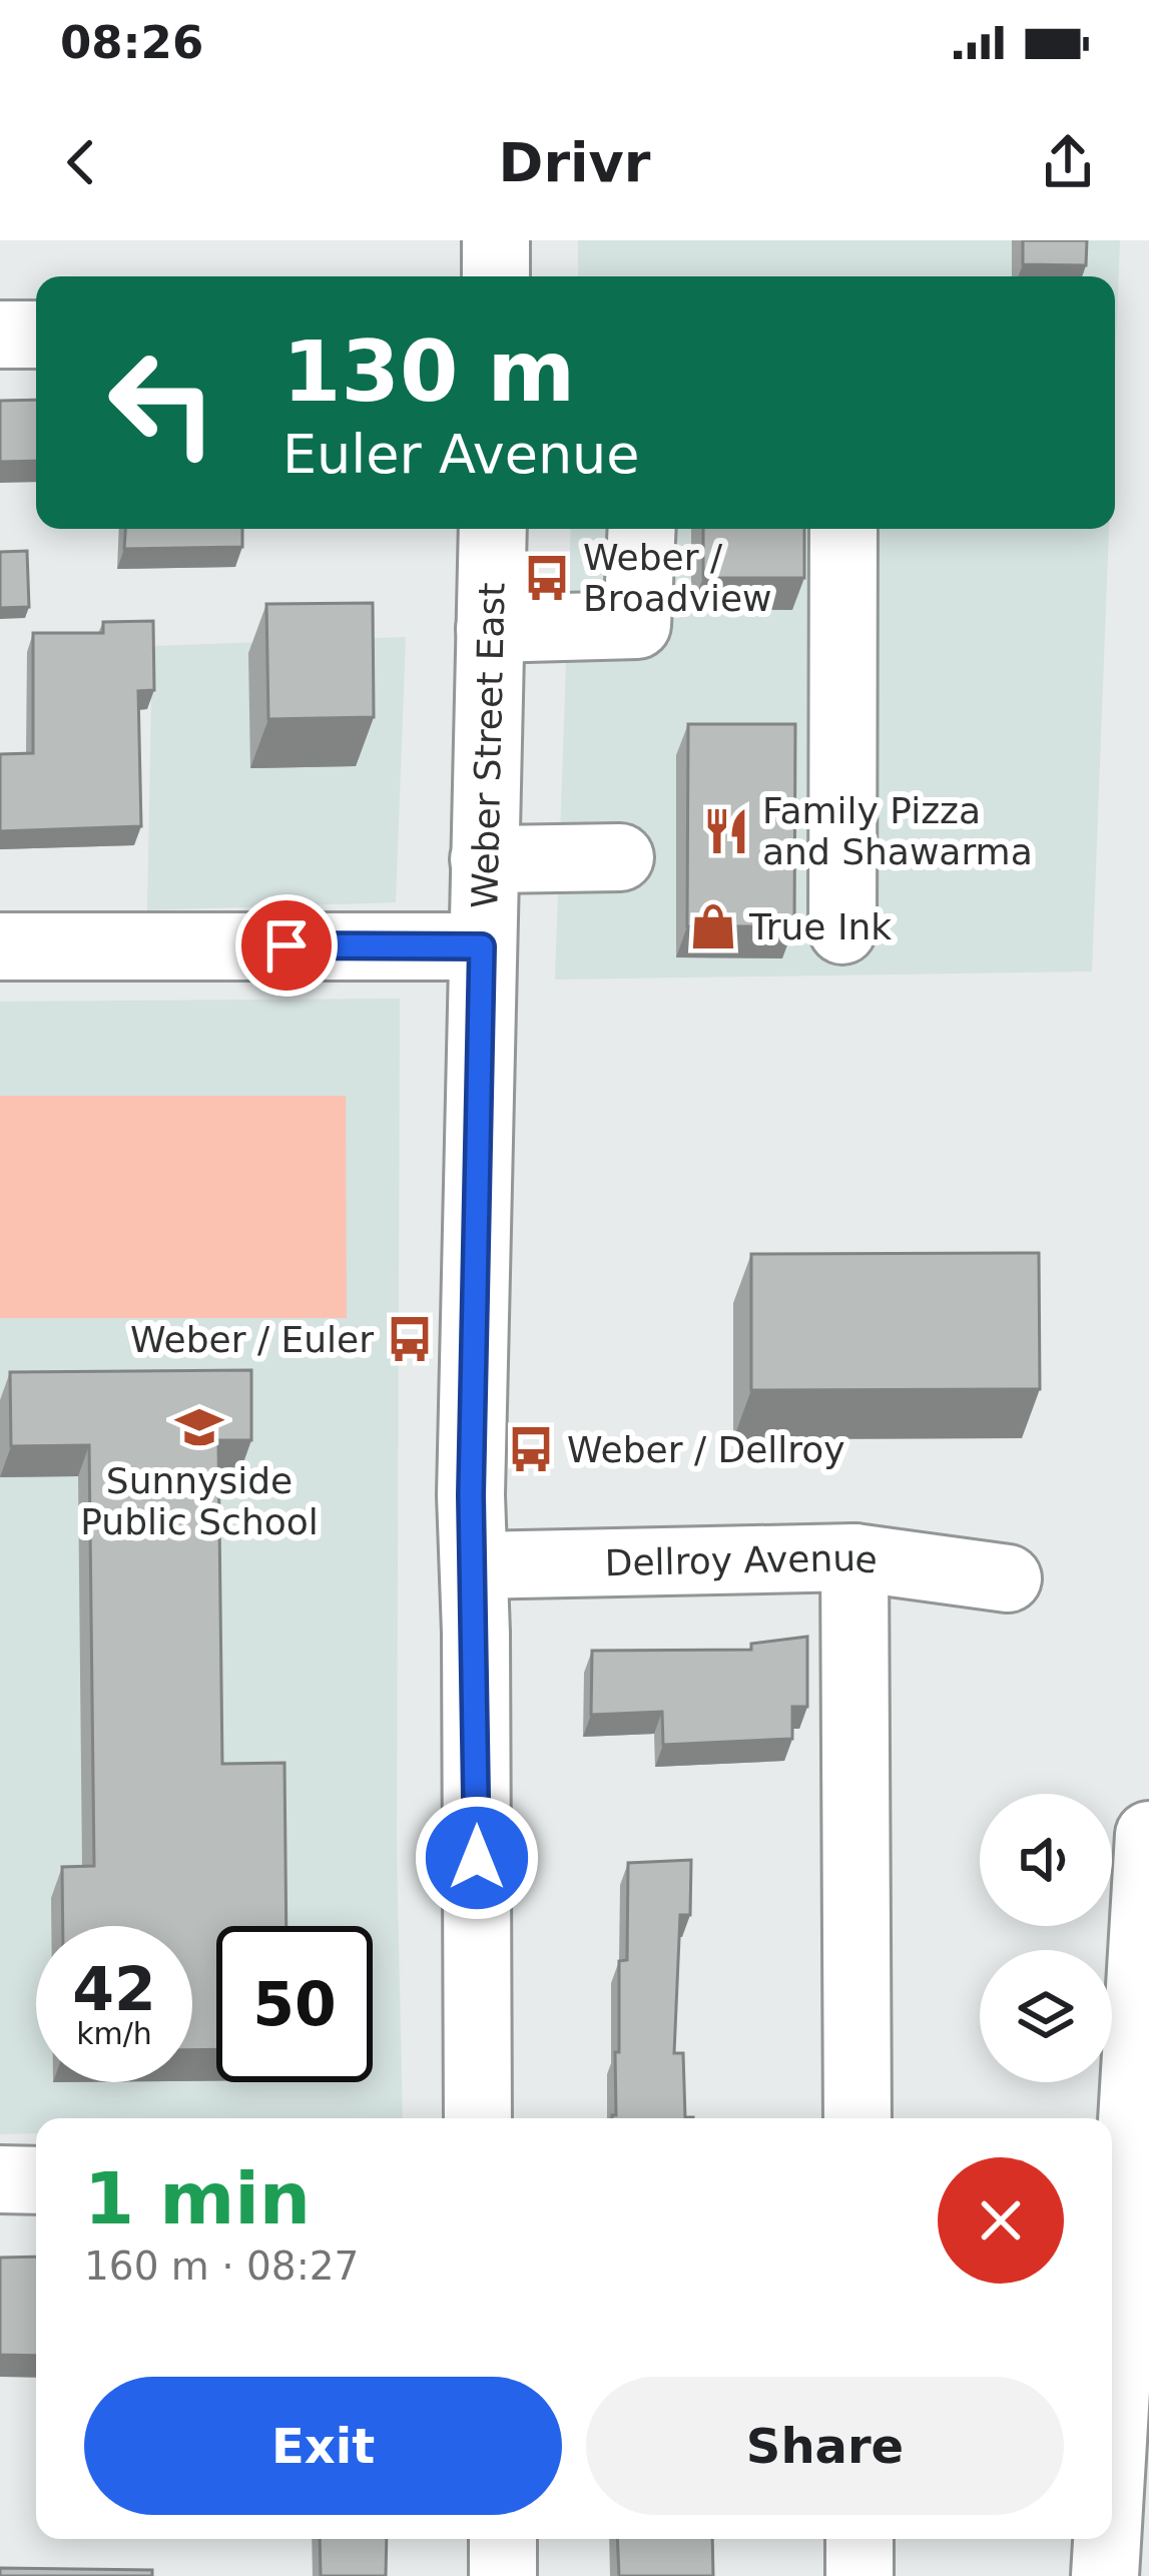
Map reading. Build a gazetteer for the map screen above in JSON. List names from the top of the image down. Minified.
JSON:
{"streets":{"main road":["Weber Street East","Dellroy Avenue"]},"crossings":[["Weber Street East","Dellroy Avenue"]],"places":{"bus stop":["Weber / Broadview","Weber / Euler","Weber / Dellroy"],"restaurant":["Family Pizza and Shawarma"],"shop":["True Ink"],"school or university":["Sunnyside Public School"]},"page":{"status":"08:26","header":"Drivr","turn":["130 m","Euler Avenue"],"speed":"42 km/h","limit":"50","heading":["1 min","160 m · 08:27"],"buttons":["Exit","Share"]}}
